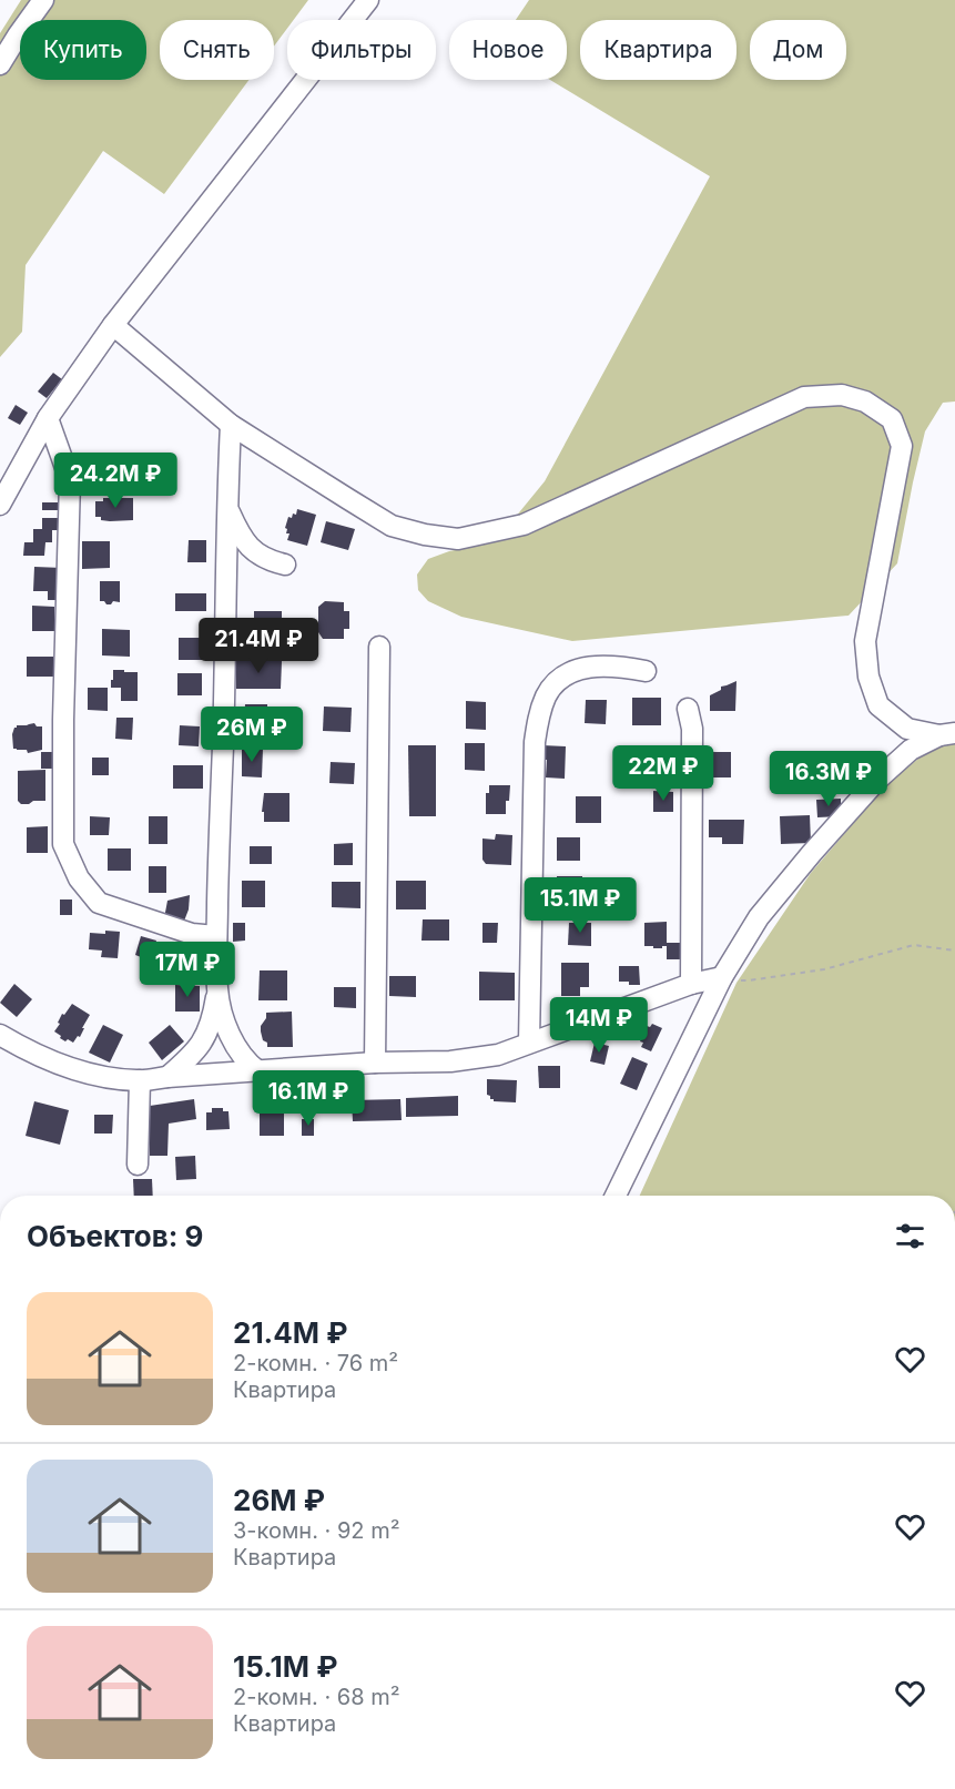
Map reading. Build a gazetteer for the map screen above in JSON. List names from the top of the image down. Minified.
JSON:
{"page":{"chip":["Купить","Снять","Фильтры","Новое","Квартира","Дом"],"price":["24.2M ₽","21.4M ₽","26M ₽","22M ₽","16.3M ₽","15.1M ₽","17M ₽","14M ₽","16.1M ₽"],"heading":"Объектов: 9","list":[{"name":"21.4M ₽","note":"2-комн. · 76 m² · Квартира"},{"name":"26M ₽","note":"3-комн. · 92 m² · Квартира"},{"name":"15.1M ₽","note":"2-комн. · 68 m² · Квартира"}]}}
